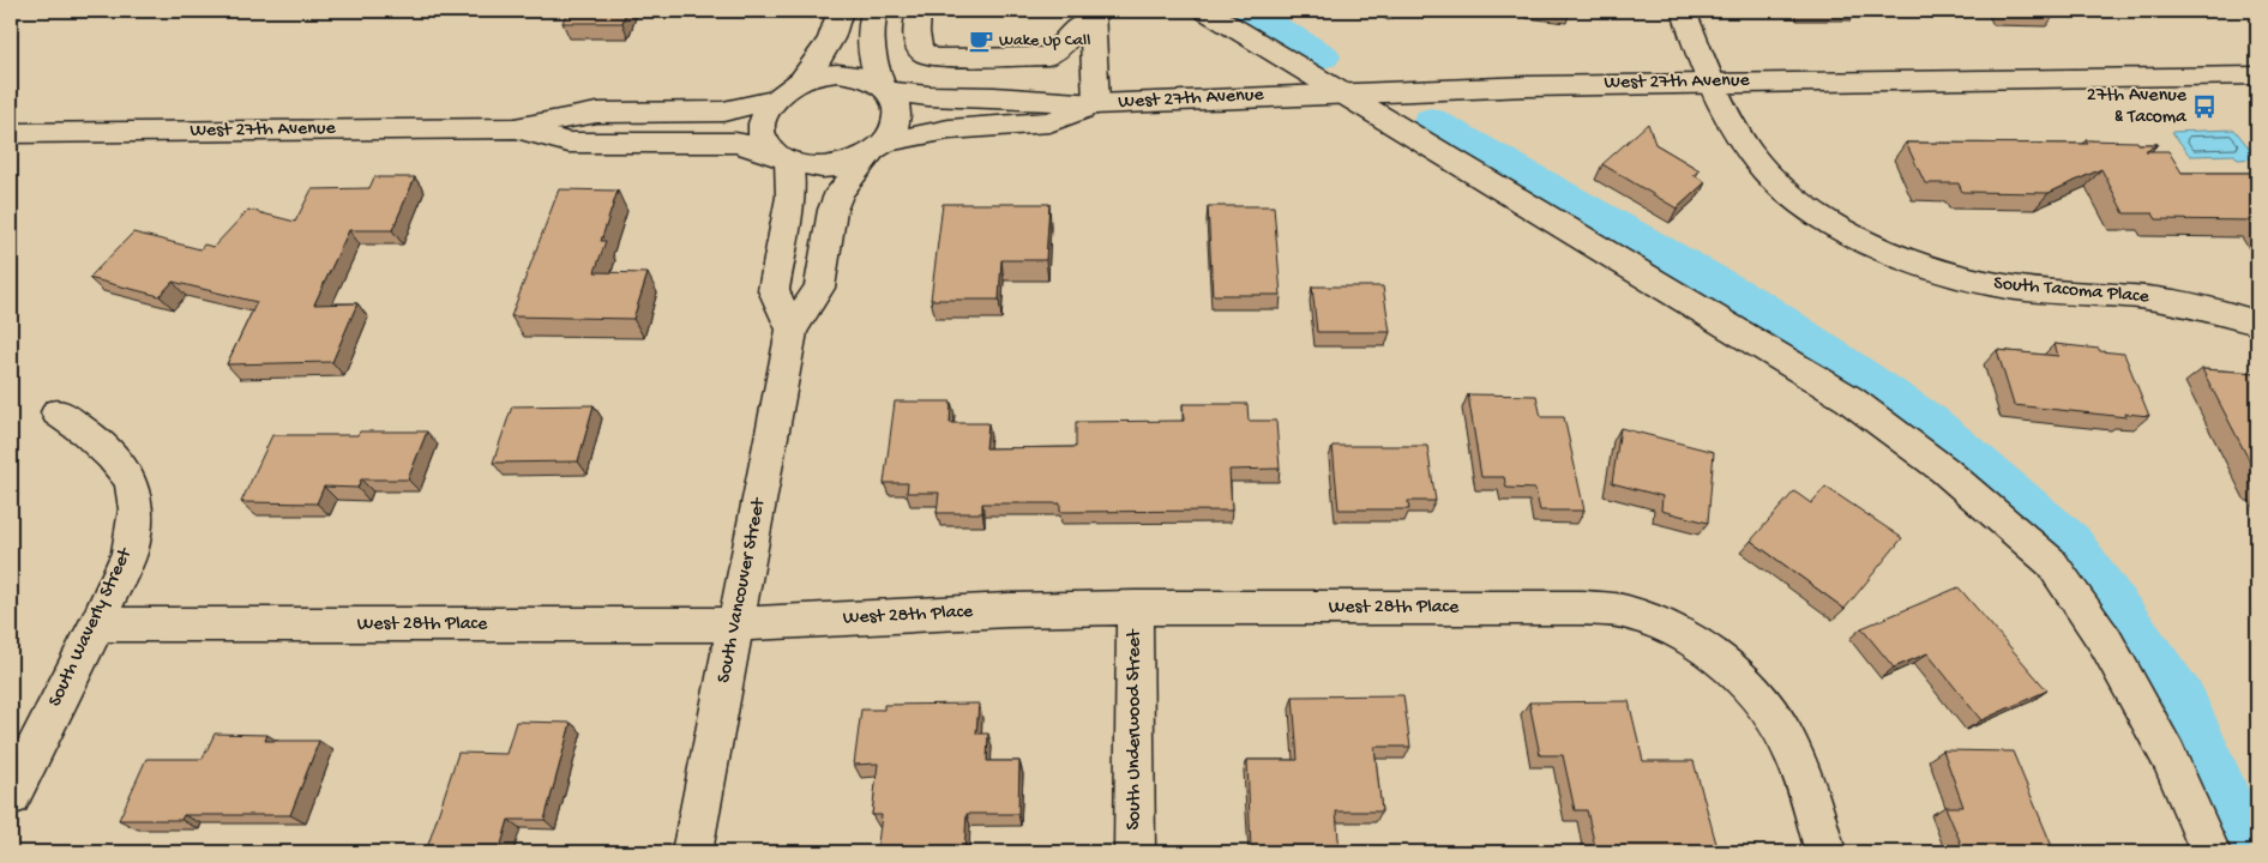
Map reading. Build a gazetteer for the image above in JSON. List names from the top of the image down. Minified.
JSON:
{"streets":{"street":["West 27th Avenue","South Tacoma Place","South Vancouver Street","West 28th Place","South Waverly Street","South Underwood Street"]},"crossings":[["West 27th Avenue","South Tacoma Place"],["West 27th Avenue","South Vancouver Street"],["South Vancouver Street","West 28th Place"],["West 28th Place","South Waverly Street"],["West 28th Place","South Underwood Street"]],"places":{"cafe":["Wake Up Call"],"bus stop":["27th Avenue & Tacoma"]}}
